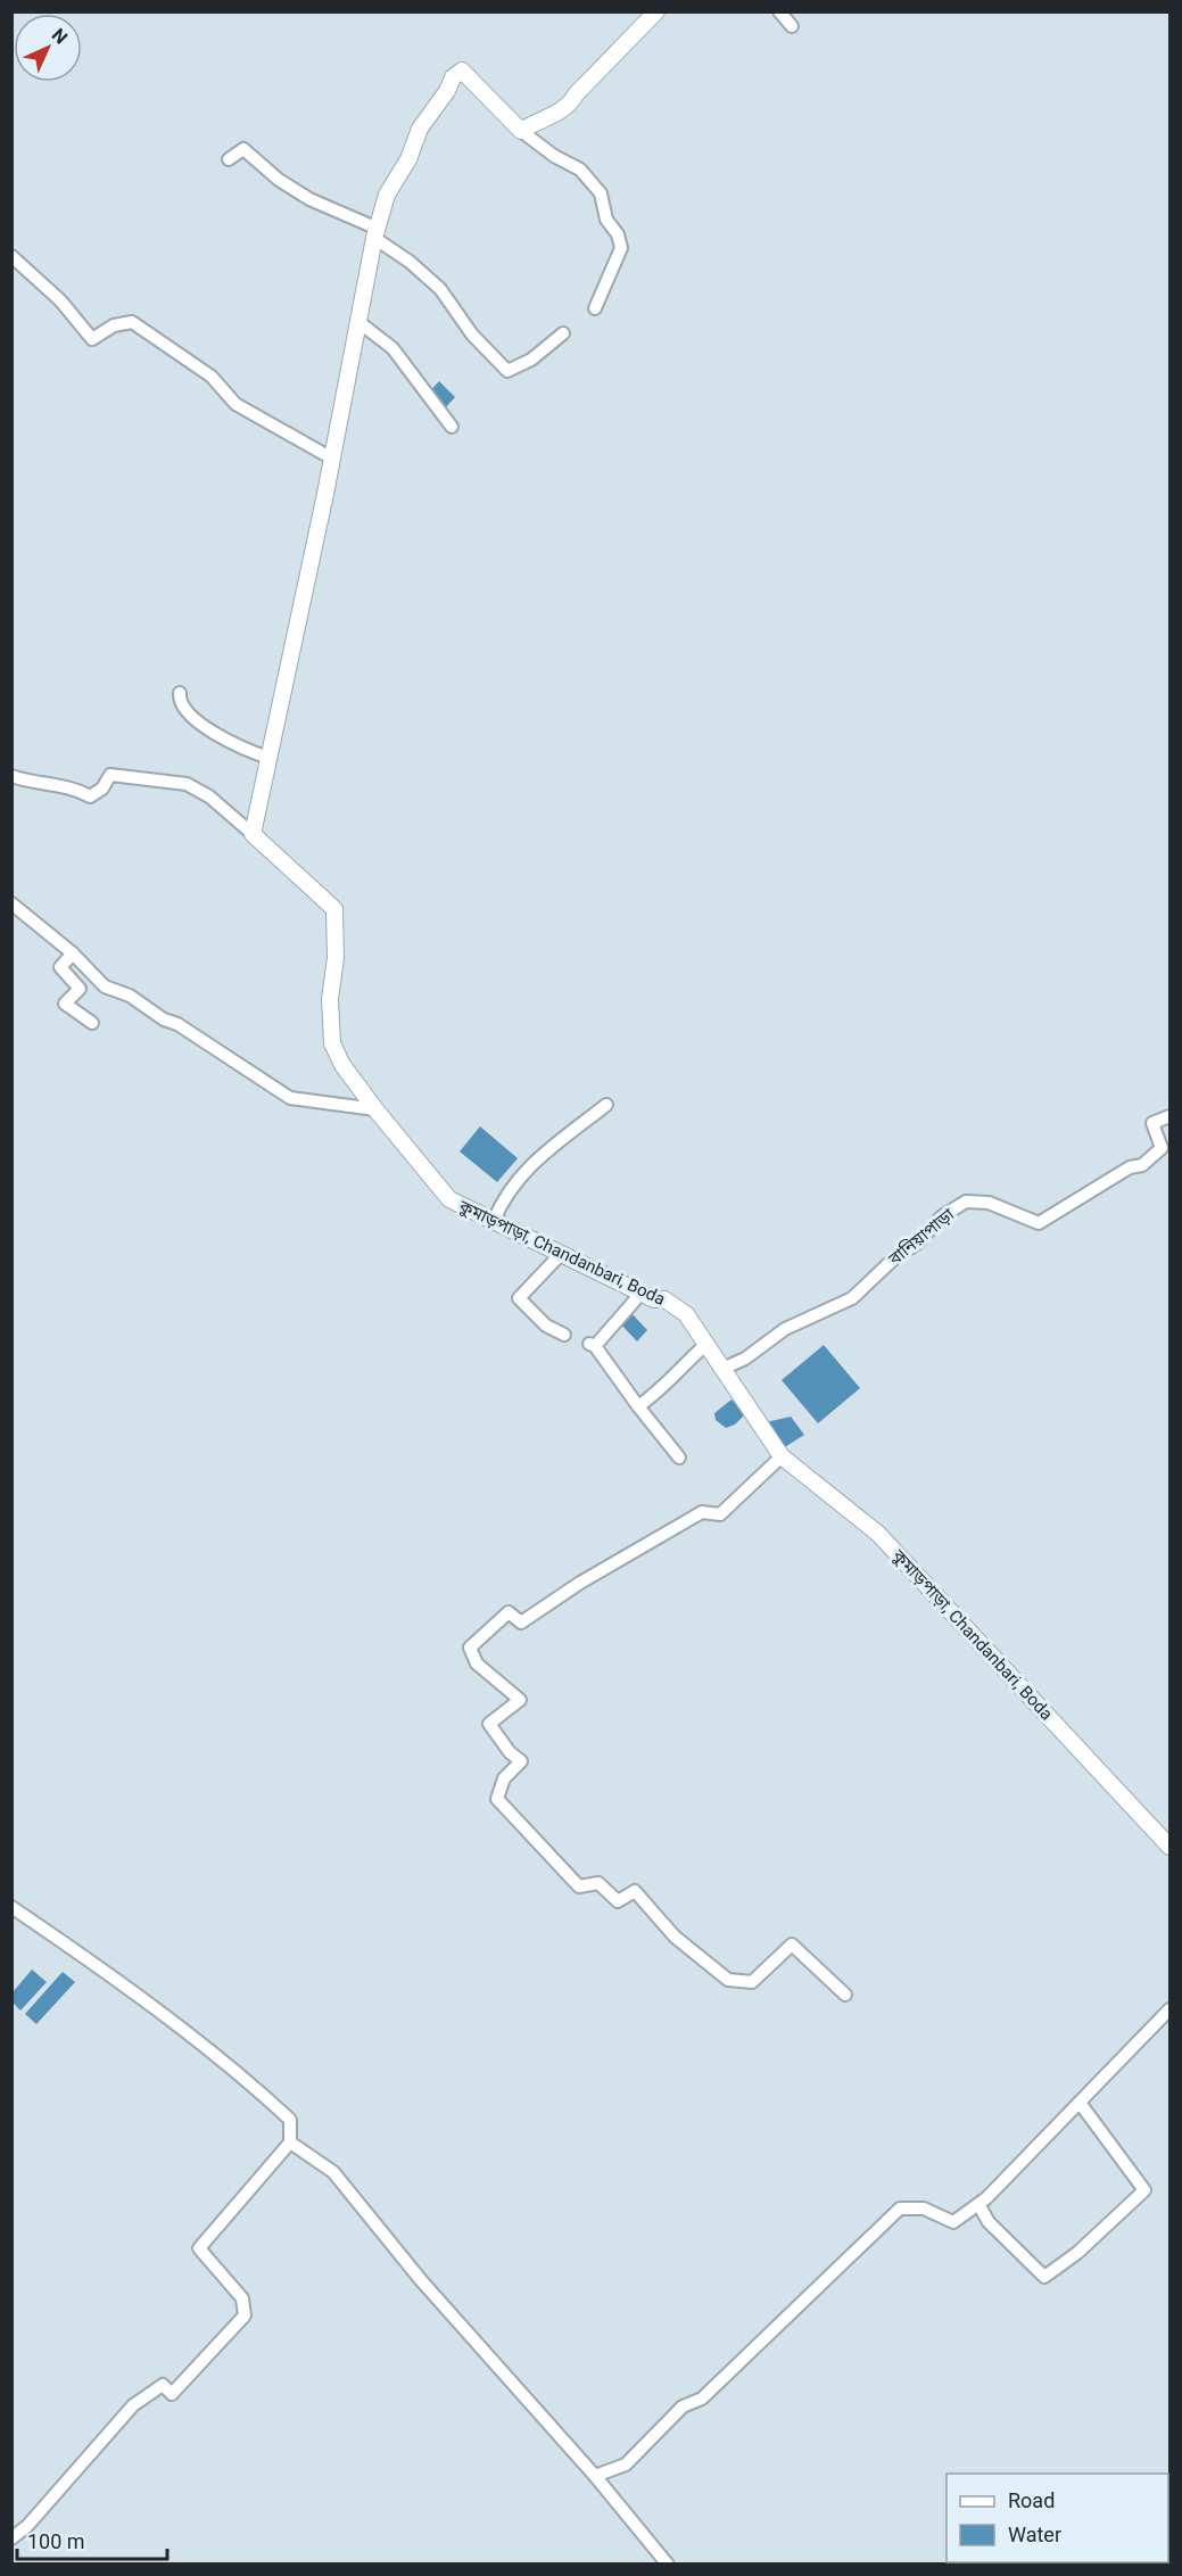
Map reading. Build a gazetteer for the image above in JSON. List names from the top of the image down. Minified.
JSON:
{"streets":{"street":["বানিয়াপাড়া","কুমাড়পাড়া, Chandanbari, Boda"]},"crossings":[["বানিয়াপাড়া","কুমাড়পাড়া, Chandanbari, Boda"]],"legend":["Road","Water"],"scale_bar":"100 m","north":"top right"}
